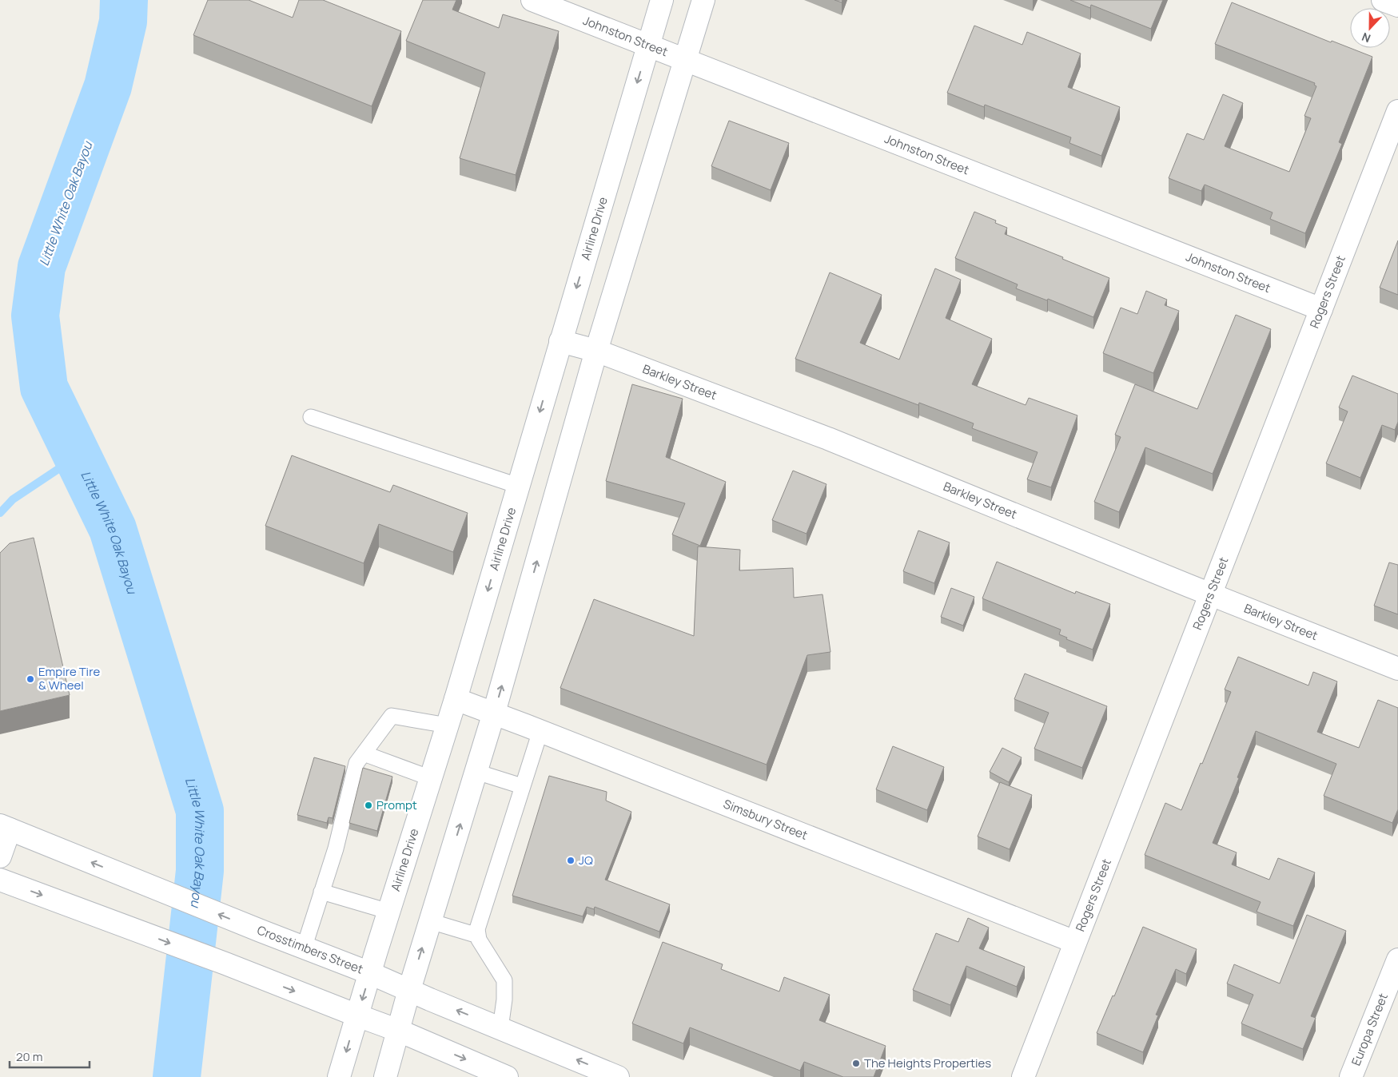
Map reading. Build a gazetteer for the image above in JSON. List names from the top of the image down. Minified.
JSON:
{"streets":{"street":["Johnston Street","Airline Drive","Rogers Street","Barkley Street","Simsbury Street","Crosstimbers Street","Europa Street"]},"crossings":[["Johnston Street","Airline Drive"],["Johnston Street","Rogers Street"],["Airline Drive","Barkley Street"],["Airline Drive","Simsbury Street"],["Airline Drive","Crosstimbers Street"],["Rogers Street","Barkley Street"],["Rogers Street","Simsbury Street"]],"water":["Little White Oak Bayou"],"places":["Empire Tire & Wheel","Prompt","JQ","The Heights Properties"],"scale_bar":"20 m","north":"bottom"}
